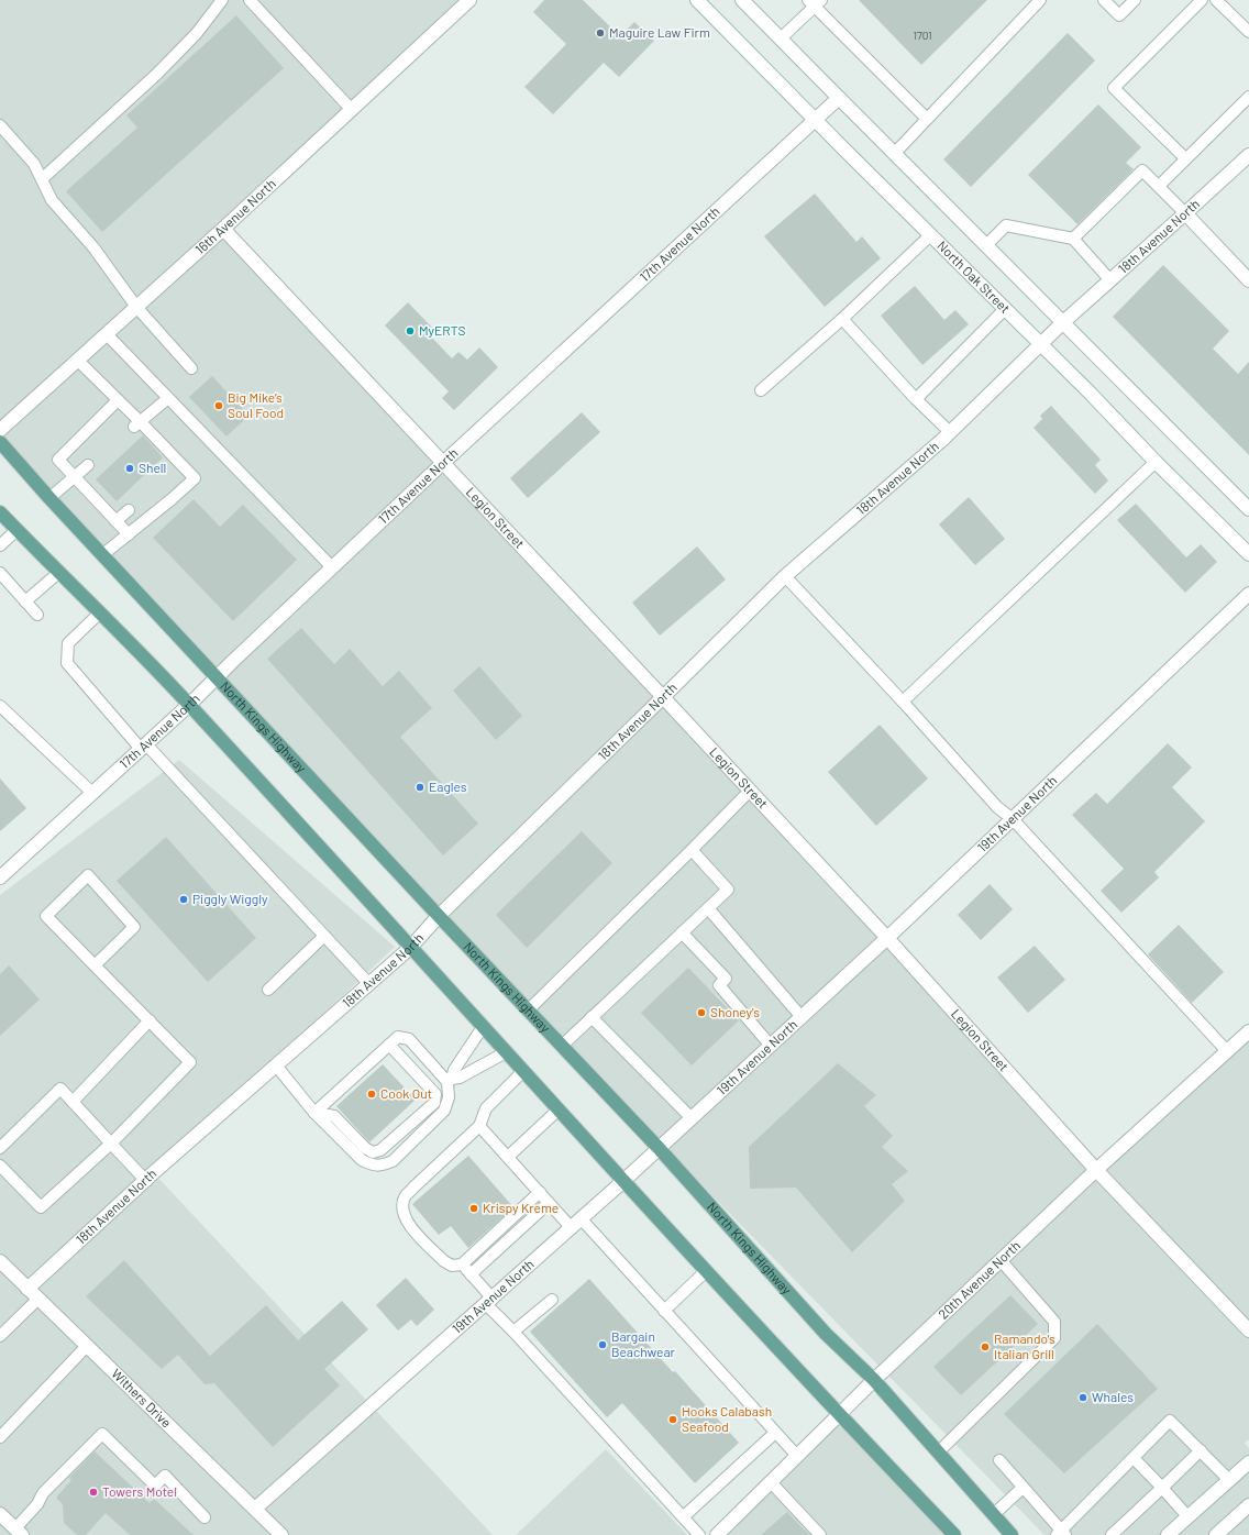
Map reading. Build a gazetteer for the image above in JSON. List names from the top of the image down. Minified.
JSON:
{"streets":{"main road":["North Kings Highway"],"street":["16th Avenue North","18th Avenue North","17th Avenue North","North Oak Street","Legion Street","19th Avenue North","20th Avenue North","Withers Drive"]},"crossings":[["16th Avenue North","Legion Street"],["18th Avenue North","North Oak Street"],["18th Avenue North","Legion Street"],["18th Avenue North","North Kings Highway"],["18th Avenue North","Withers Drive"],["17th Avenue North","North Oak Street"],["17th Avenue North","Legion Street"],["17th Avenue North","North Kings Highway"],["Legion Street","19th Avenue North"],["Legion Street","20th Avenue North"],["North Kings Highway","19th Avenue North"],["North Kings Highway","20th Avenue North"],["19th Avenue North","Withers Drive"]],"places":["Maguire Law Firm","MyERTS","Big Mike’s Soul Food","Shell","Eagles","Piggly Wiggly","Shoney's","Cook Out","Krispy Kreme","Bargain Beachwear","Ramando's Italian Grill","Whales","Hooks Calabash Seafood","Towers Motel"],"house_numbers":["1701"]}
